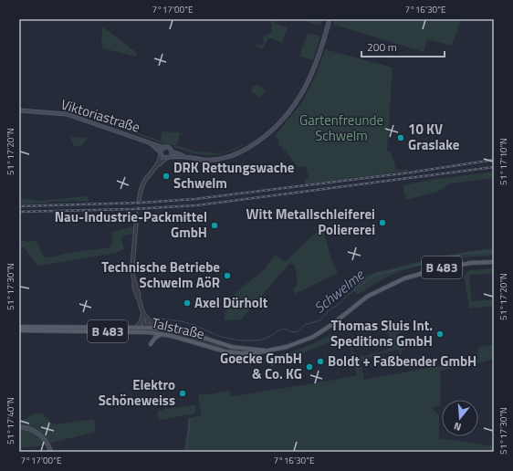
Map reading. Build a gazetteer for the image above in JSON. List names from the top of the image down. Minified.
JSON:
{"streets":{"main road":["Viktoriastraße","B 483","Talstraße"]},"water":["Schwelme"],"parks":["Gartenfreunde Schwelm"],"places":["10 KV Graslake","DRK Rettungswache Schwelm","Witt Metallschleiferei Poliererei","Nau-Industrie-Packmittel GmbH","Technische Betriebe Schwelm AöR","Axel Dürholt","Thomas Sluis Int. Speditions GmbH","Boldt + Faßbender GmbH","Goecke GmbH & Co. KG","Elektro Schöneweiss"],"scale_bar":"200 m","north":"bottom","coordinates":["7°17'00\"E","7°16'30\"E","51°17'20\"N","51°17'10\"N","51°17'30\"N","51°17'40\"N"]}
